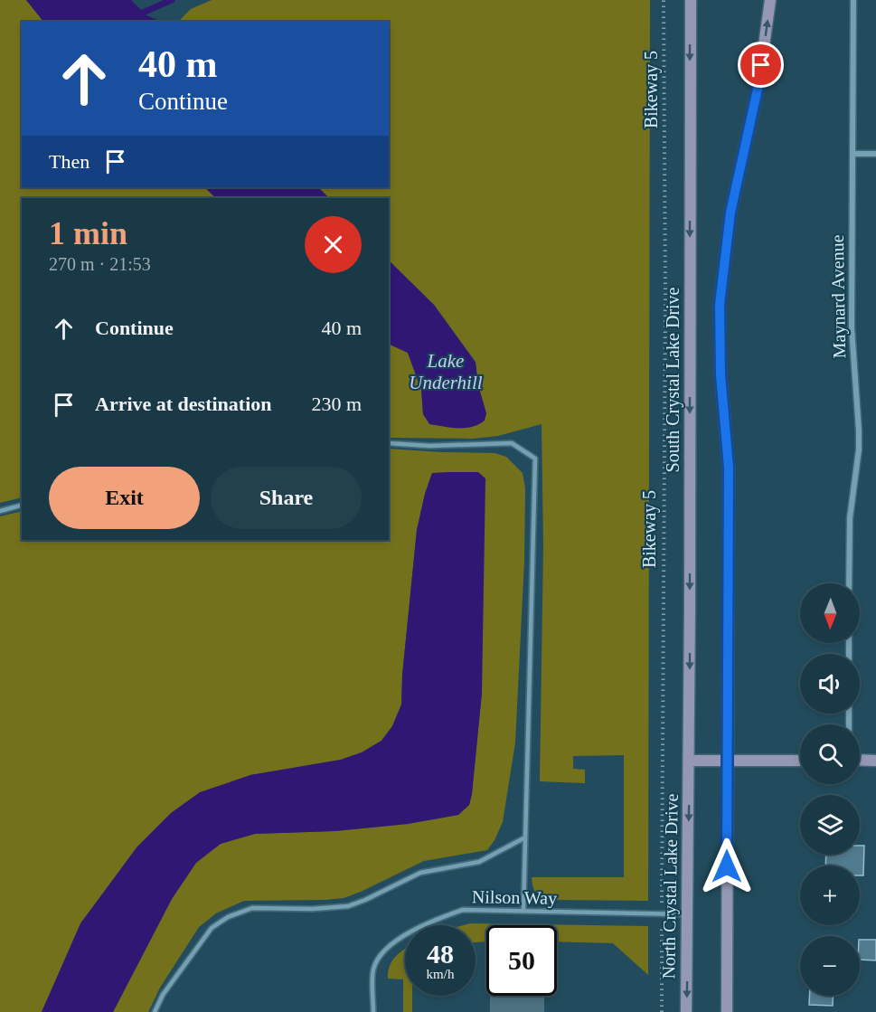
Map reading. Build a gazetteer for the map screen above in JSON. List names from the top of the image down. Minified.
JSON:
{"streets":{"main road":["South Crystal Lake Drive","North Crystal Lake Drive"],"street":["Maynard Avenue"],"lane":["Nilson Way"],"path":["Bikeway 5"]},"crossings":[["South Crystal Lake Drive","North Crystal Lake Drive"],["North Crystal Lake Drive","Nilson Way"]],"water":["Lake Underhill"],"north":"bottom","page":{"turn":["40 m","Continue"],"then":"Then","heading":["1 min","270 m · 21:53"],"list":[{"name":"Continue","value":"40 m"},{"name":"Arrive at destination","value":"230 m"}],"buttons":["Exit","Share"],"map_buttons":["+","−"],"speed":"48 km/h","limit":"50"}}
